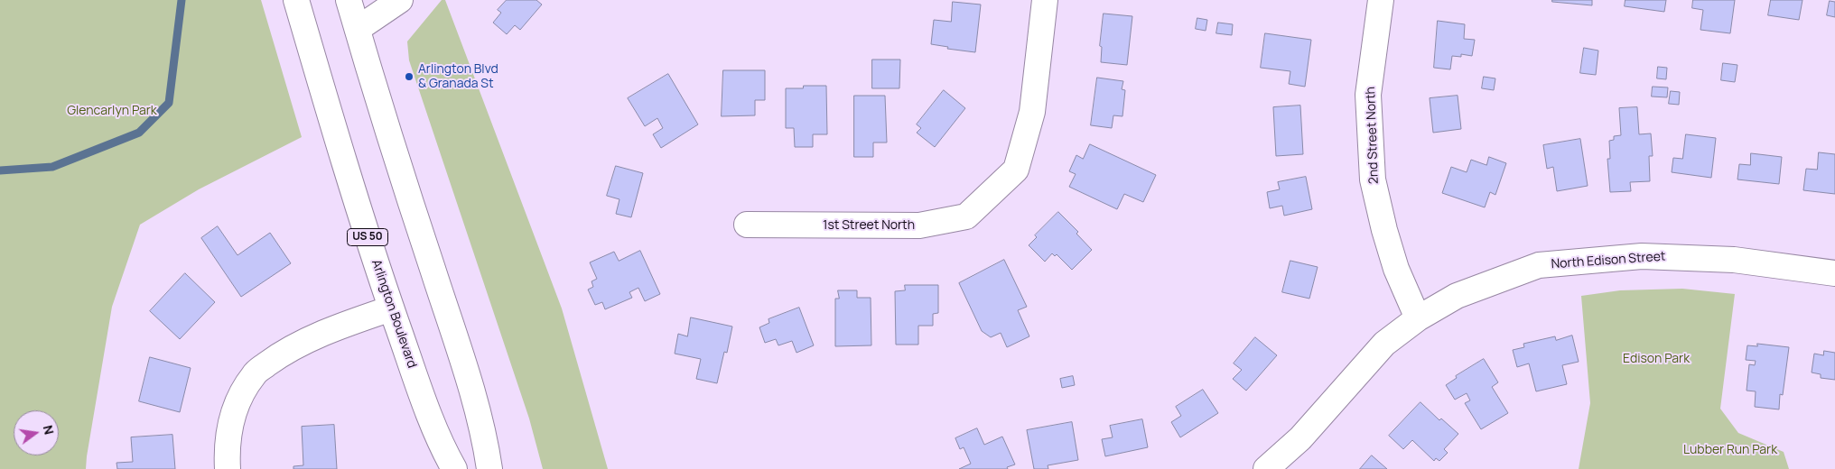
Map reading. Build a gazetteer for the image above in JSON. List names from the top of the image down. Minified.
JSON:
{"streets":{"main road":["2nd Street North","1st Street North","US 50","North Edison Street","Arlington Boulevard"]},"crossings":[["2nd Street North","North Edison Street"]],"parks":["Glencarlyn Park","Edison Park","Lubber Run Park"],"places":["Arlington Blvd & Granada St"],"north":"right"}
